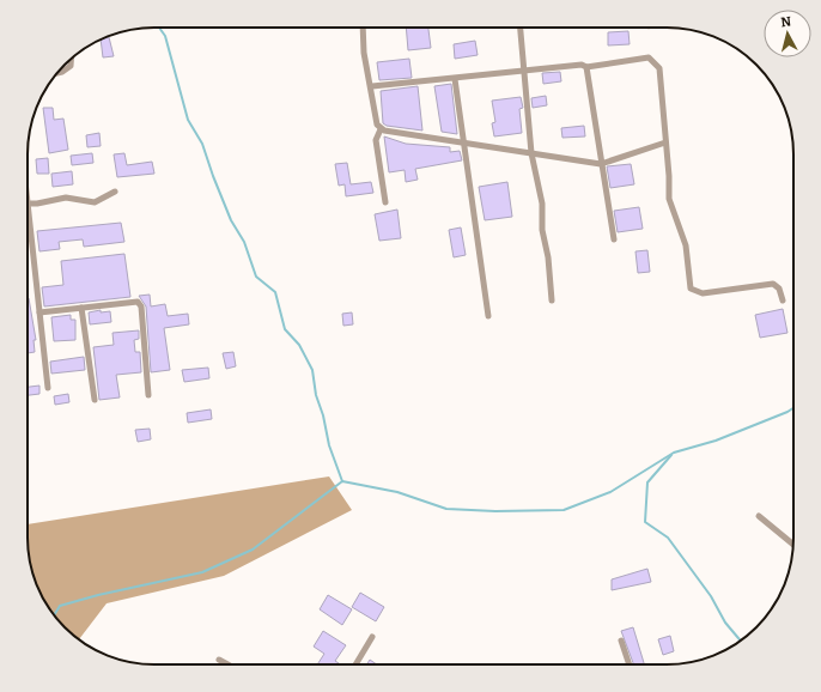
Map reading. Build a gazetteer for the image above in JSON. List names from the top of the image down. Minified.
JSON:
{"north":"top"}
